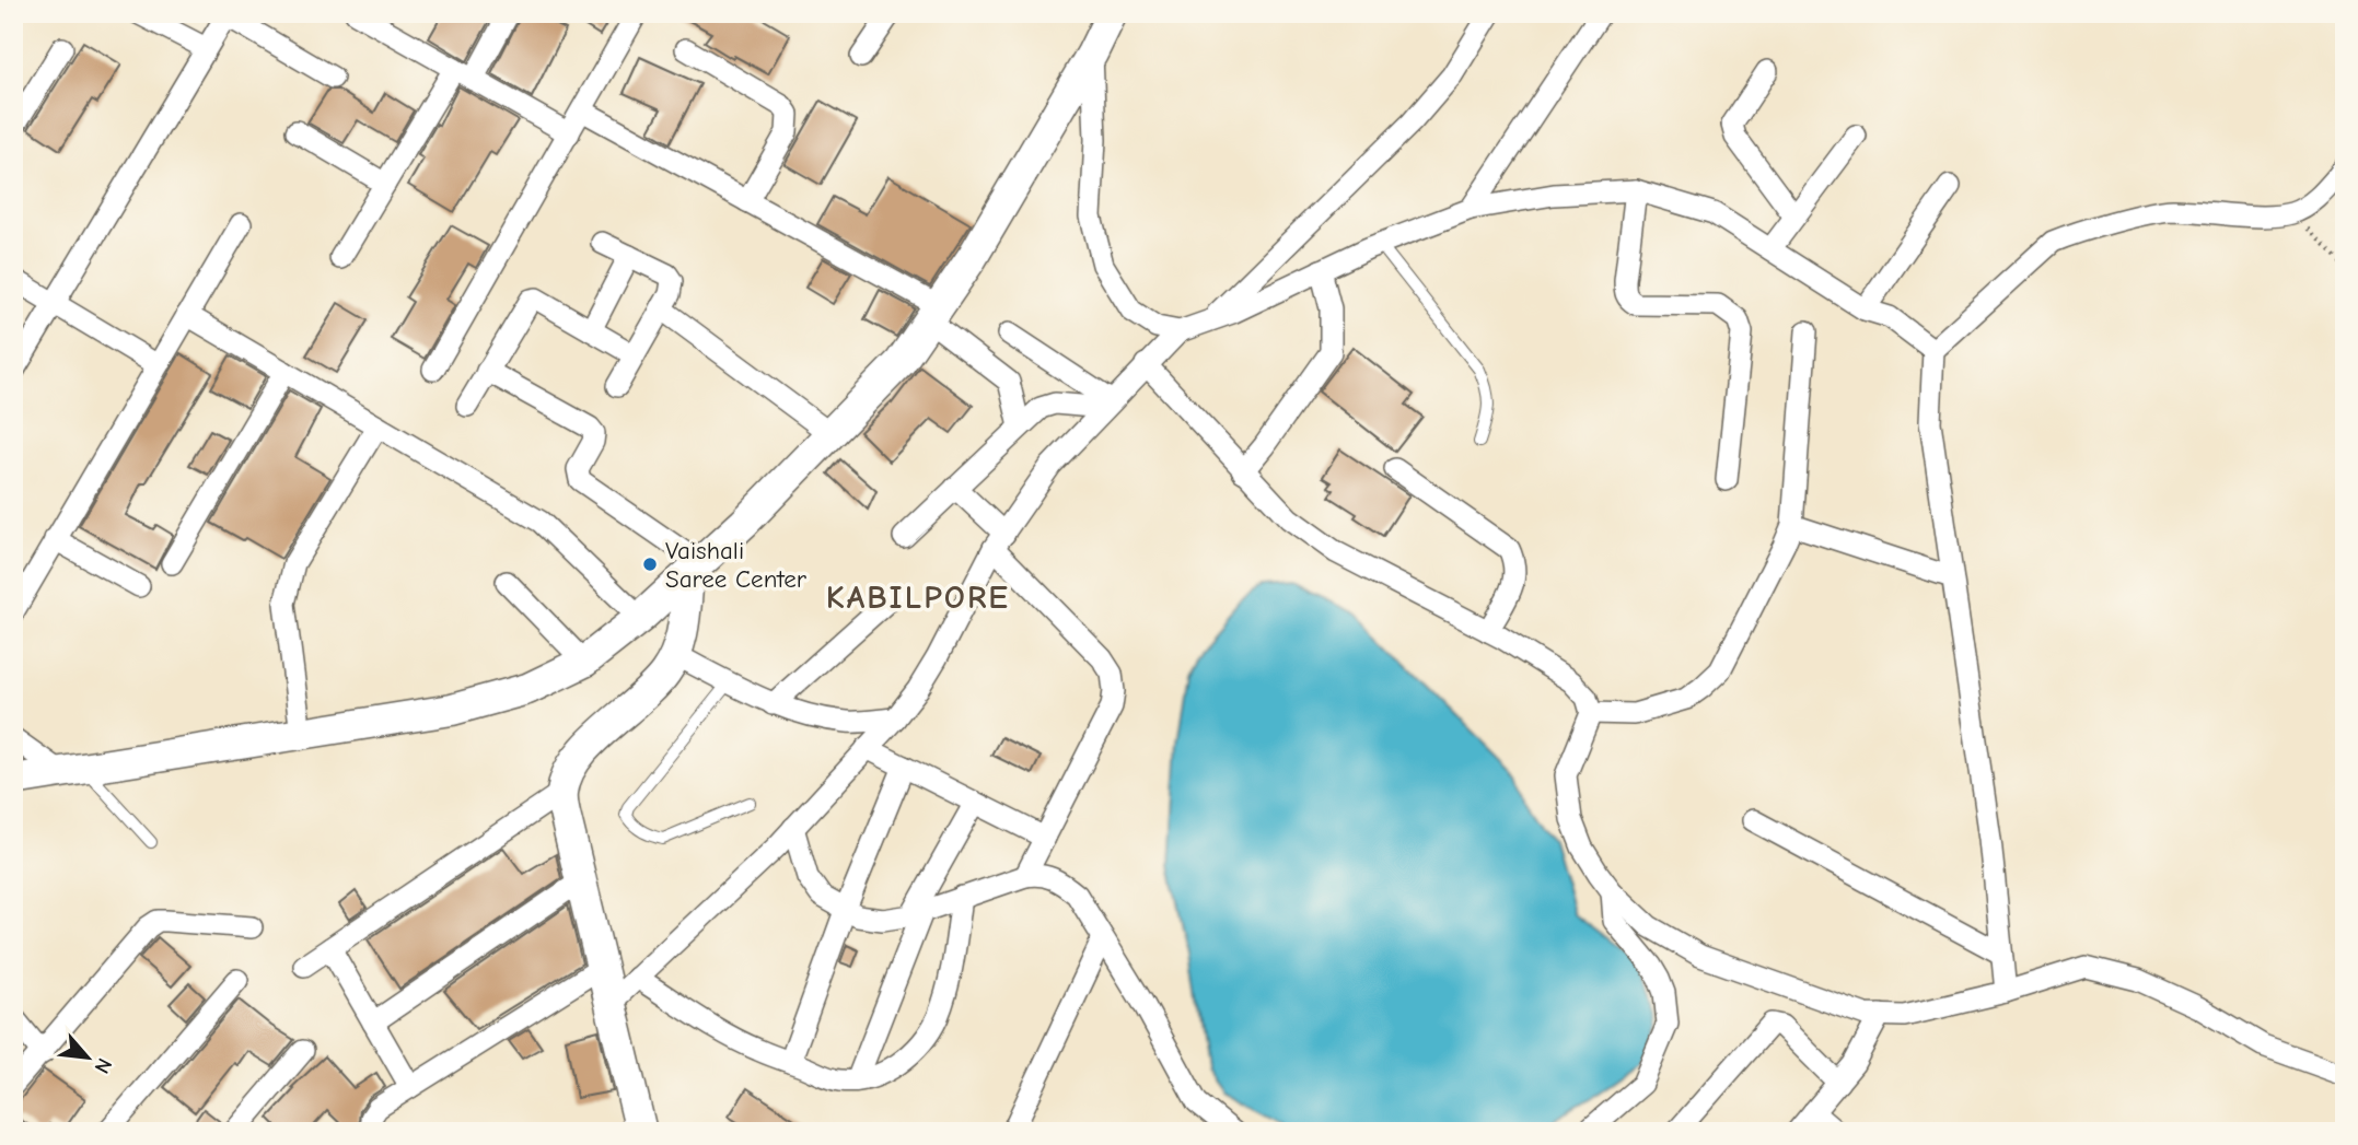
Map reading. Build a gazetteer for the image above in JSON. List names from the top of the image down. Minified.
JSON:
{"districts":["KABILPORE"],"places":["Vaishali Saree Center"],"north":"bottom right"}
